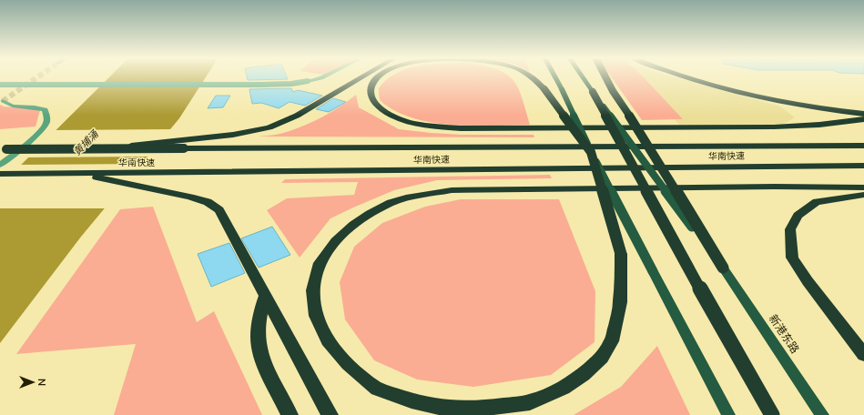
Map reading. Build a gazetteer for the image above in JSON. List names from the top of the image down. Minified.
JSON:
{"streets":{"highway":["华南快速"],"main road":["新港东路"]},"water":["黄埔涌"],"north":"right"}
